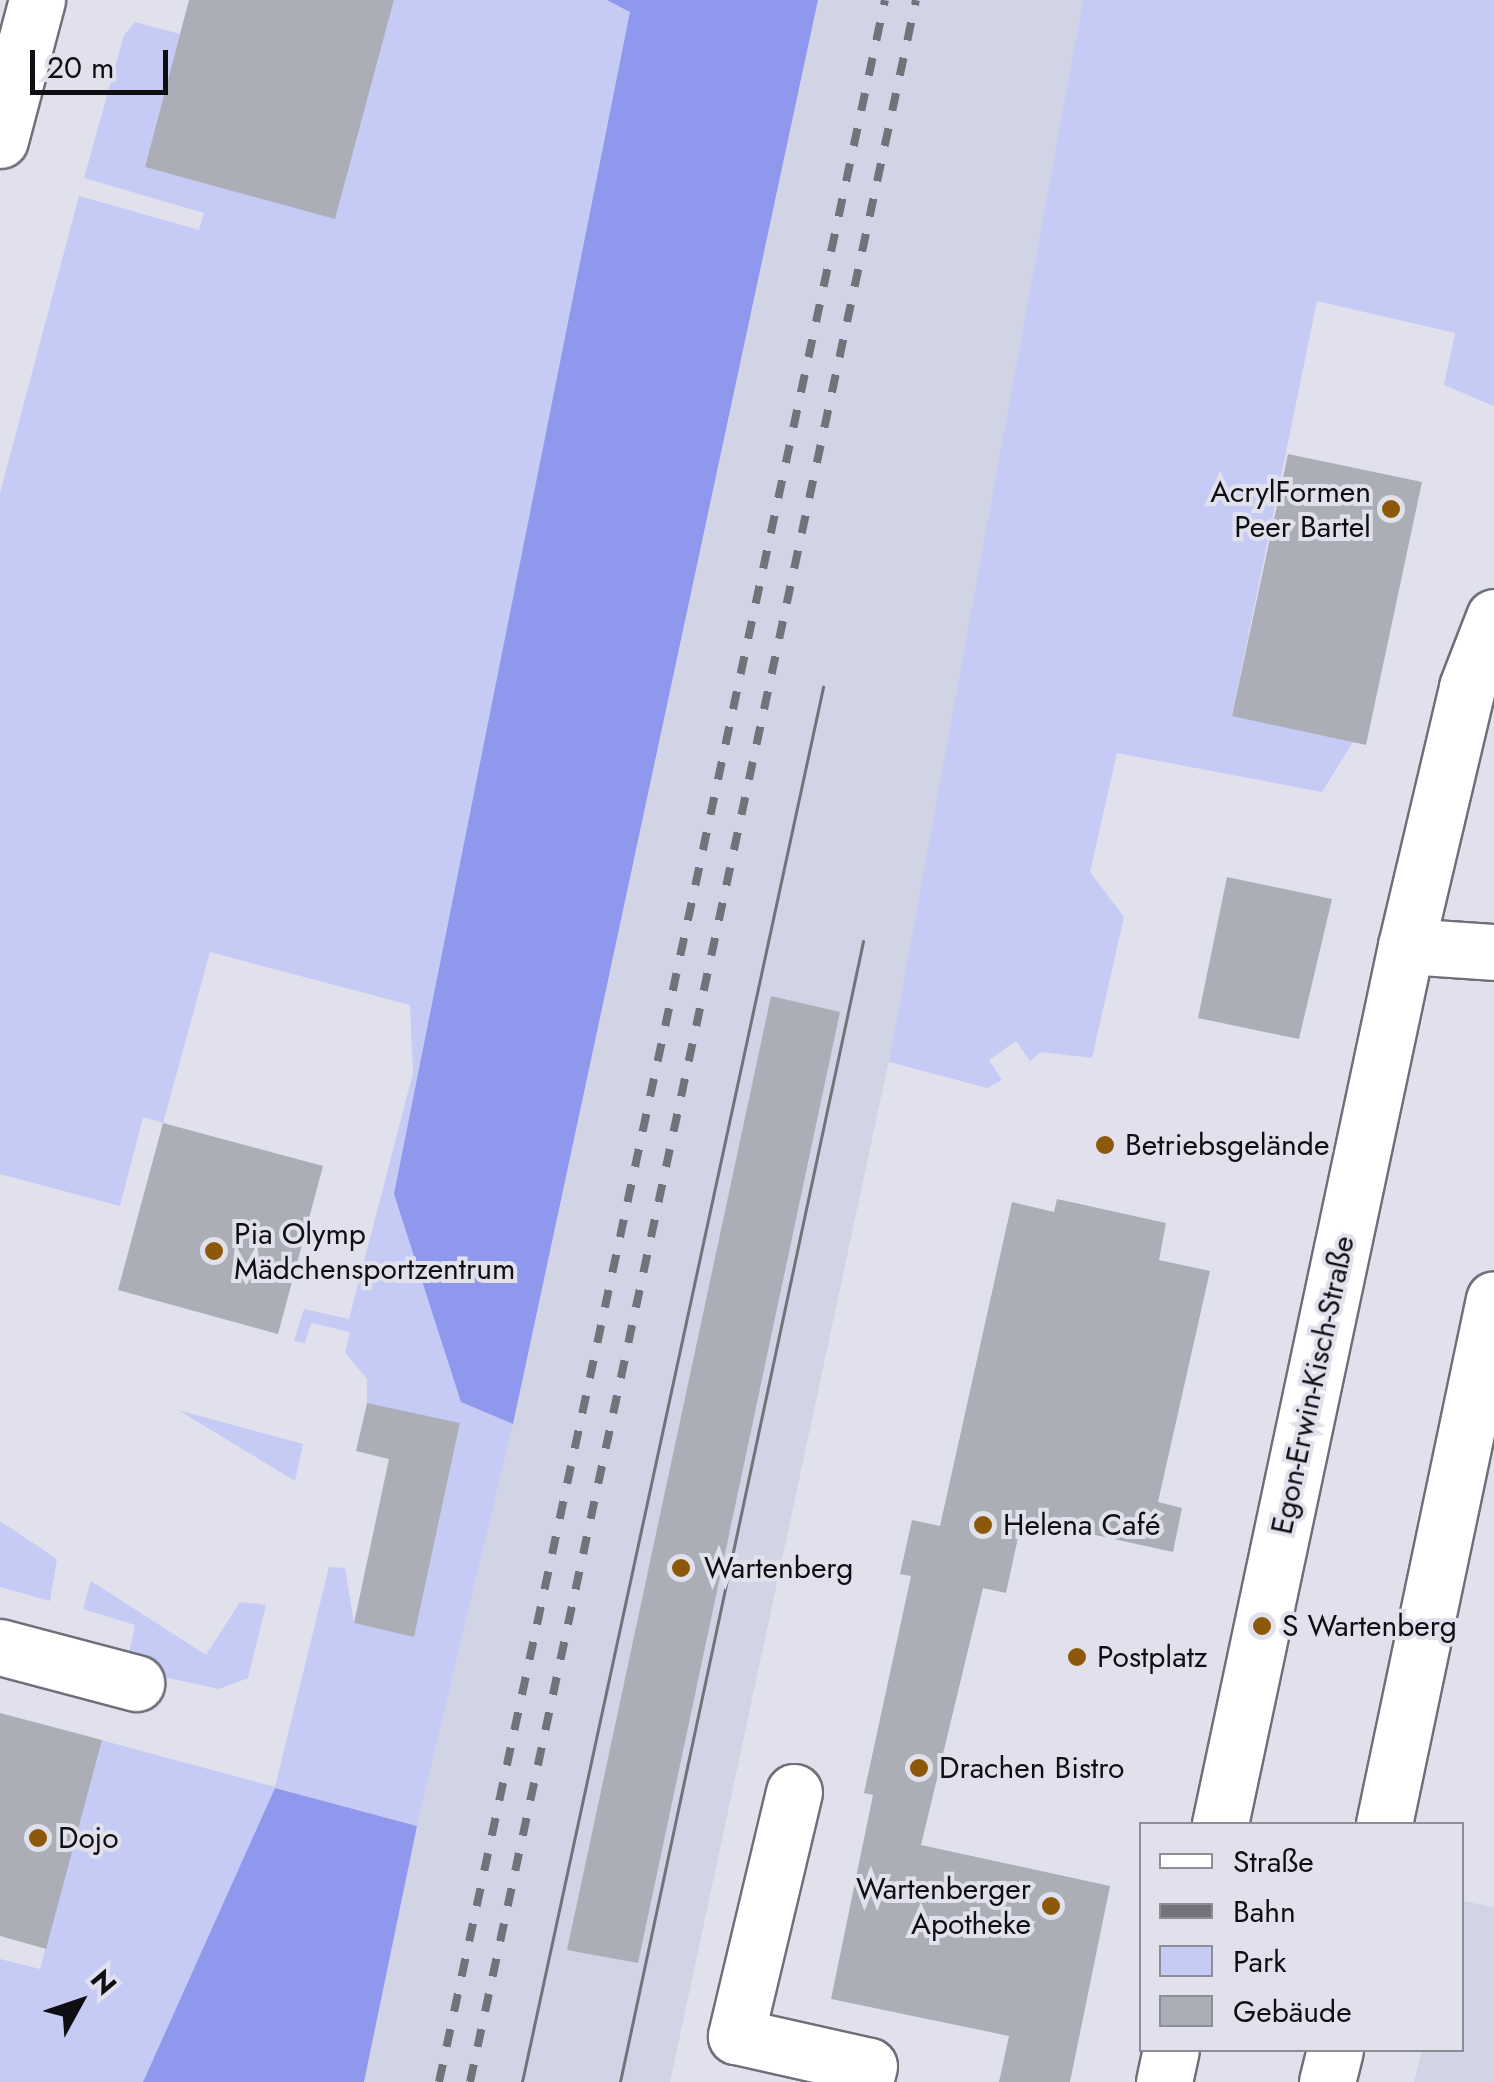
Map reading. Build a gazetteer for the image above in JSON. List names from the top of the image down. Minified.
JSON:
{"streets":{"street":["Egon-Erwin-Kisch-Straße"]},"places":["AcrylFormen Peer Bartel","Betriebsgelände","Pia Olymp Mädchensportzentrum","Helena Café","Wartenberg","S Wartenberg","Postplatz","Drachen Bistro","Dojo","Wartenberger Apotheke"],"legend":["Straße","Bahn","Park","Gebäude"],"scale_bar":"20 m","north":"top right"}
